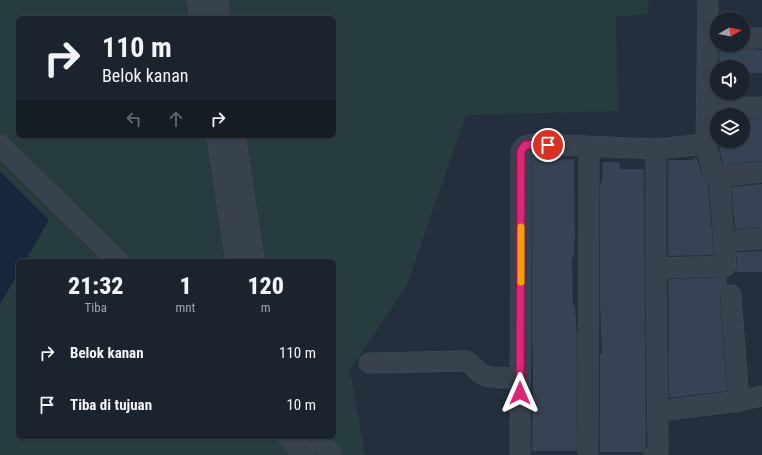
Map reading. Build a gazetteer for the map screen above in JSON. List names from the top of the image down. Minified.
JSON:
{"north":"right","page":{"turn":["110 m","Belok kanan"],"eta":["21:32","Tiba","1","mnt","120","m"],"list":[{"name":"Belok kanan","value":"110 m"},{"name":"Tiba di tujuan","value":"10 m"}]}}
